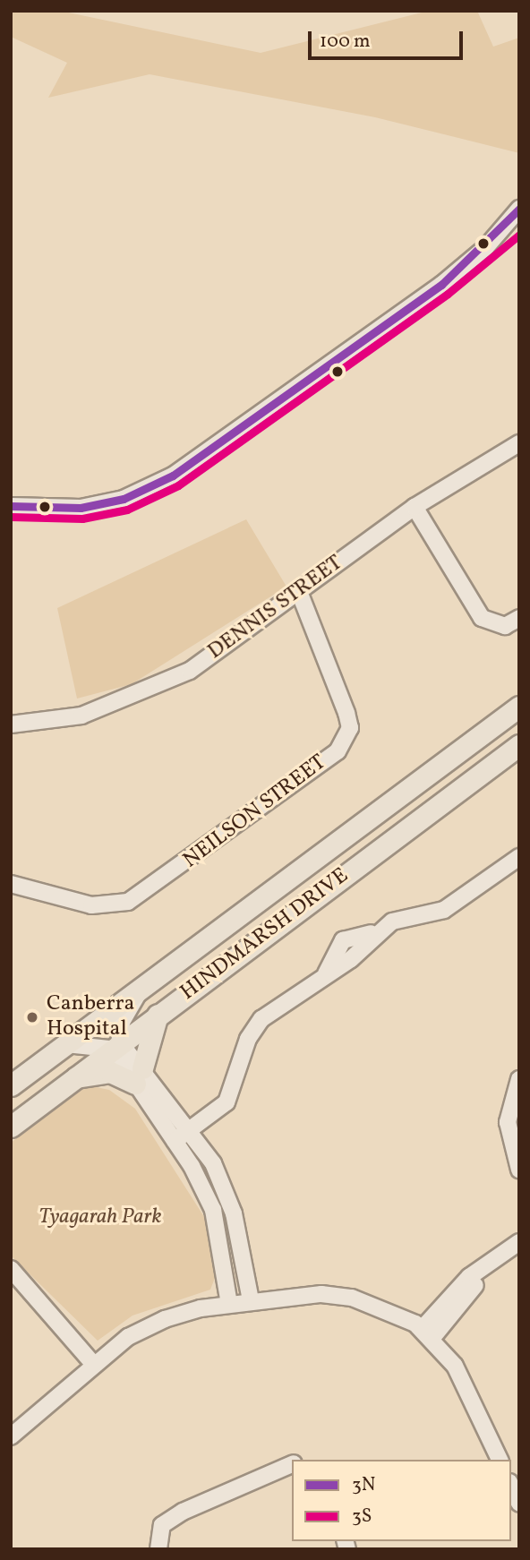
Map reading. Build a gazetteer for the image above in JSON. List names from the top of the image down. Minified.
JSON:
{"streets":{"main road":["HINDMARSH DRIVE"],"street":["DENNIS STREET","NEILSON STREET"]},"crossings":[["DENNIS STREET","NEILSON STREET"]],"parks":["Tyagarah Park"],"places":["Canberra Hospital"],"lines":["transit line 3N","transit line 3S"],"legend":["3N","3S"],"scale_bar":"100 m"}
